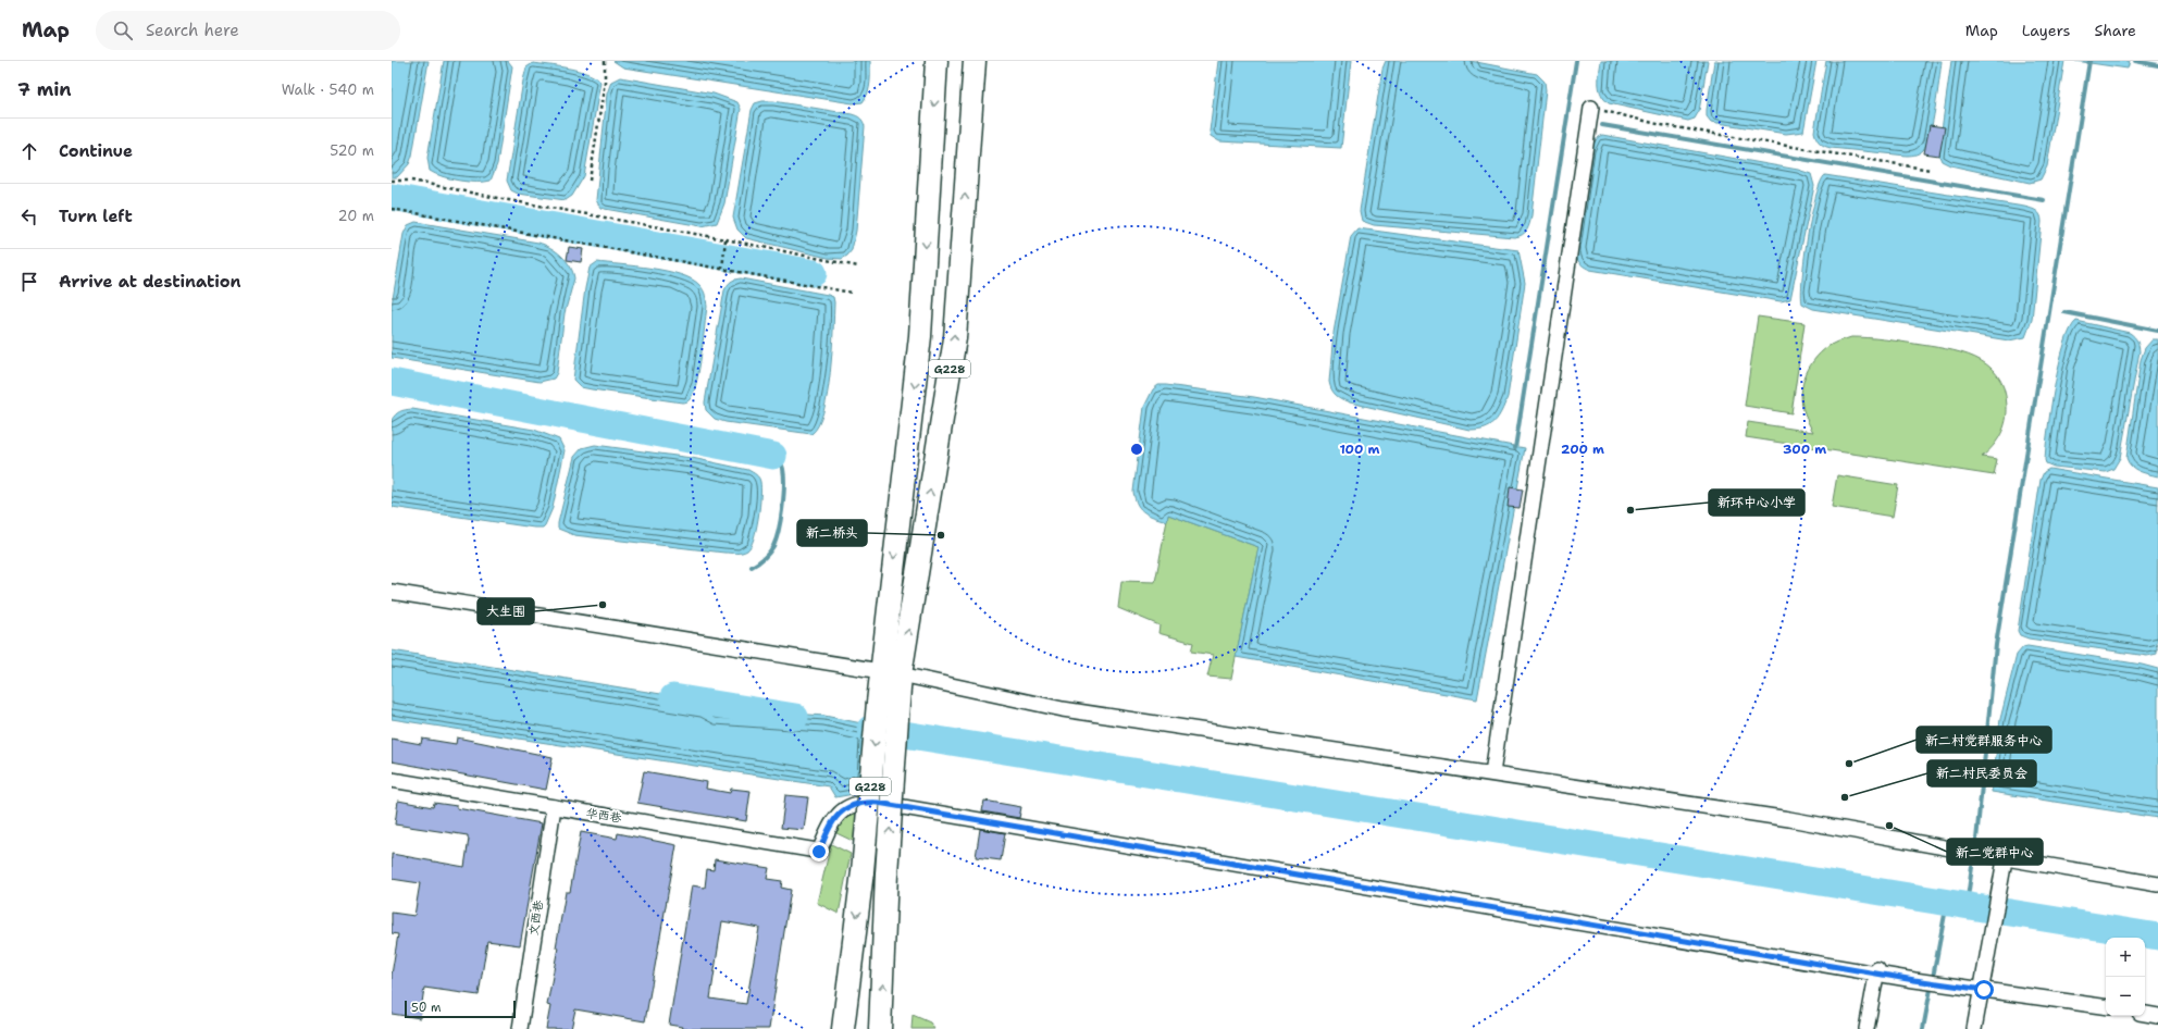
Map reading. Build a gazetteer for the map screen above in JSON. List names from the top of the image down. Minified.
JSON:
{"streets":{"highway":["G228"],"street":["华西巷","文西巷"]},"crossings":[["华西巷","文西巷"]],"places":["新环中心小学","新二桥头","大生围","新二村党群服务中心","新二村民委员会","新二党群中心"],"scale_bar":"50 m","page":{"header":"Map","search":"Search here","nav":["Map","Layers","Share"],"heading":["7 min","Walk · 540 m"],"list":[["Continue","520 m"],["Turn left","20 m"],"Arrive at destination"],"map_buttons":["+","−"],"scale":"50 m"},"rings":["100 m","200 m","300 m"]}
